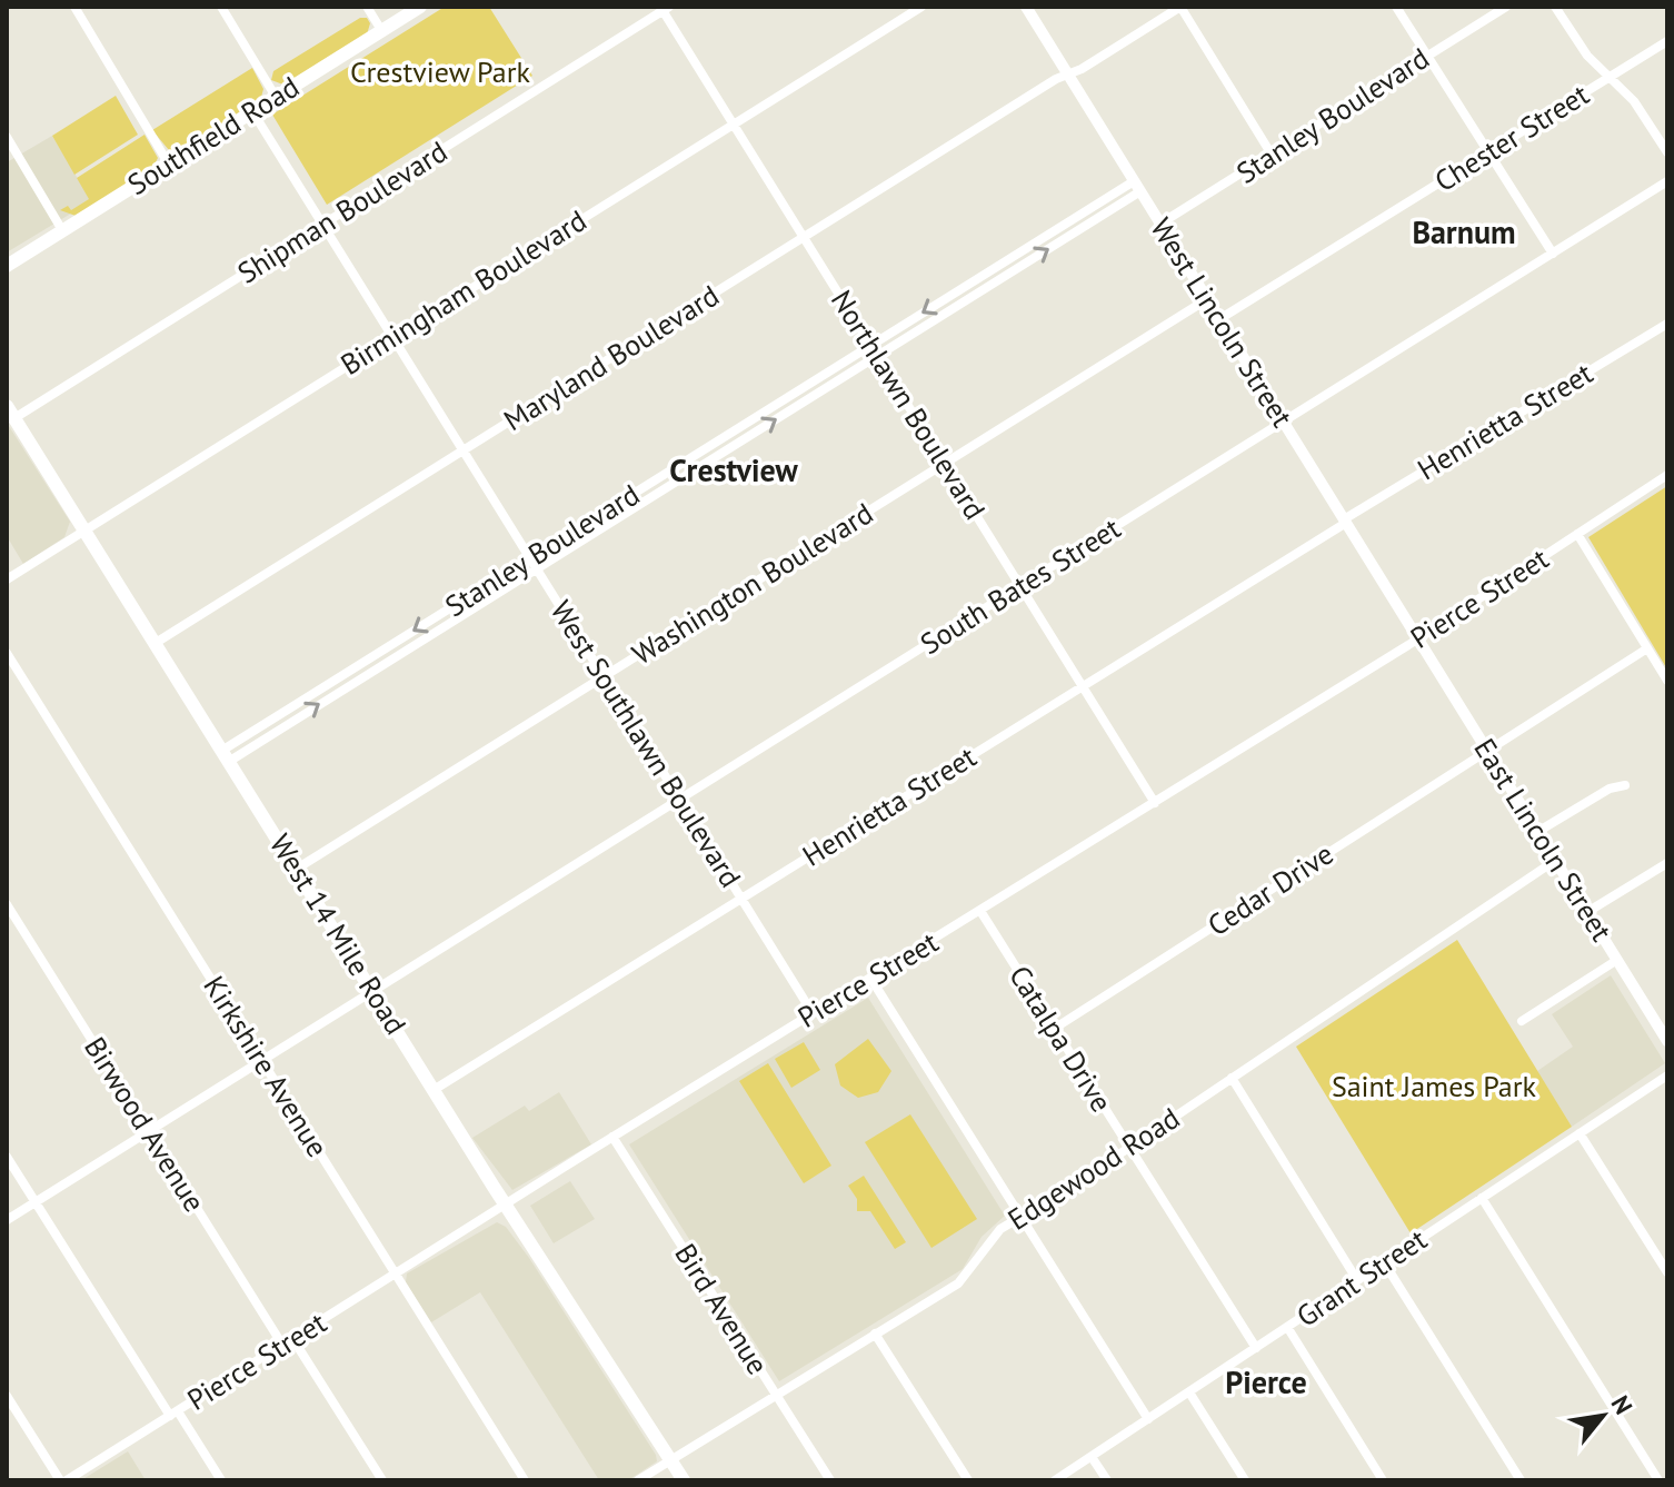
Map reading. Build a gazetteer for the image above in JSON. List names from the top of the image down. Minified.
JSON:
{"streets":{"main road":["Southfield Road","West 14 Mile Road"],"street":["Stanley Boulevard","Chester Street","Shipman Boulevard","Birmingham Boulevard","West Lincoln Street","Maryland Boulevard","Northlawn Boulevard","Henrietta Street","Washington Boulevard","South Bates Street","Pierce Street","West Southlawn Boulevard","East Lincoln Street","Cedar Drive","Catalpa Drive","Kirkshire Avenue","Birwood Avenue","Edgewood Road","Grant Street","Bird Avenue"]},"crossings":[["Stanley Boulevard","West Lincoln Street"],["Stanley Boulevard","Northlawn Boulevard"],["Stanley Boulevard","West Southlawn Boulevard"],["Stanley Boulevard","West 14 Mile Road"],["Southfield Road","West Southlawn Boulevard"],["Chester Street","West Lincoln Street"],["Shipman Boulevard","Northlawn Boulevard"],["Shipman Boulevard","West Southlawn Boulevard"],["Shipman Boulevard","West 14 Mile Road"],["Birmingham Boulevard","Northlawn Boulevard"],["Birmingham Boulevard","West Southlawn Boulevard"],["Birmingham Boulevard","West 14 Mile Road"],["West Lincoln Street","Maryland Boulevard"],["West Lincoln Street","Henrietta Street"],["West Lincoln Street","Washington Boulevard"],["West Lincoln Street","South Bates Street"],["West Lincoln Street","Pierce Street"],["West Lincoln Street","East Lincoln Street"],["Maryland Boulevard","Northlawn Boulevard"],["Maryland Boulevard","West Southlawn Boulevard"],["Maryland Boulevard","West 14 Mile Road"],["Northlawn Boulevard","Henrietta Street"],["Northlawn Boulevard","Washington Boulevard"],["Northlawn Boulevard","South Bates Street"],["Northlawn Boulevard","Pierce Street"],["Henrietta Street","West Southlawn Boulevard"],["Henrietta Street","West 14 Mile Road"],["Washington Boulevard","West Southlawn Boulevard"],["Washington Boulevard","West 14 Mile Road"],["South Bates Street","West Southlawn Boulevard"],["South Bates Street","West 14 Mile Road"],["South Bates Street","Kirkshire Avenue"],["South Bates Street","Birwood Avenue"],["Pierce Street","West Southlawn Boulevard"],["Pierce Street","East Lincoln Street"],["Pierce Street","West 14 Mile Road"],["Pierce Street","Catalpa Drive"],["Pierce Street","Kirkshire Avenue"],["Pierce Street","Birwood Avenue"],["Pierce Street","Bird Avenue"],["East Lincoln Street","Cedar Drive"],["East Lincoln Street","Edgewood Road"],["Cedar Drive","Catalpa Drive"],["West 14 Mile Road","Edgewood Road"],["Catalpa Drive","Edgewood Road"],["Catalpa Drive","Grant Street"],["Edgewood Road","Bird Avenue"]],"districts":["Barnum","Crestview","Pierce"],"parks":["Crestview Park","Saint James Park"],"north":"top right"}
